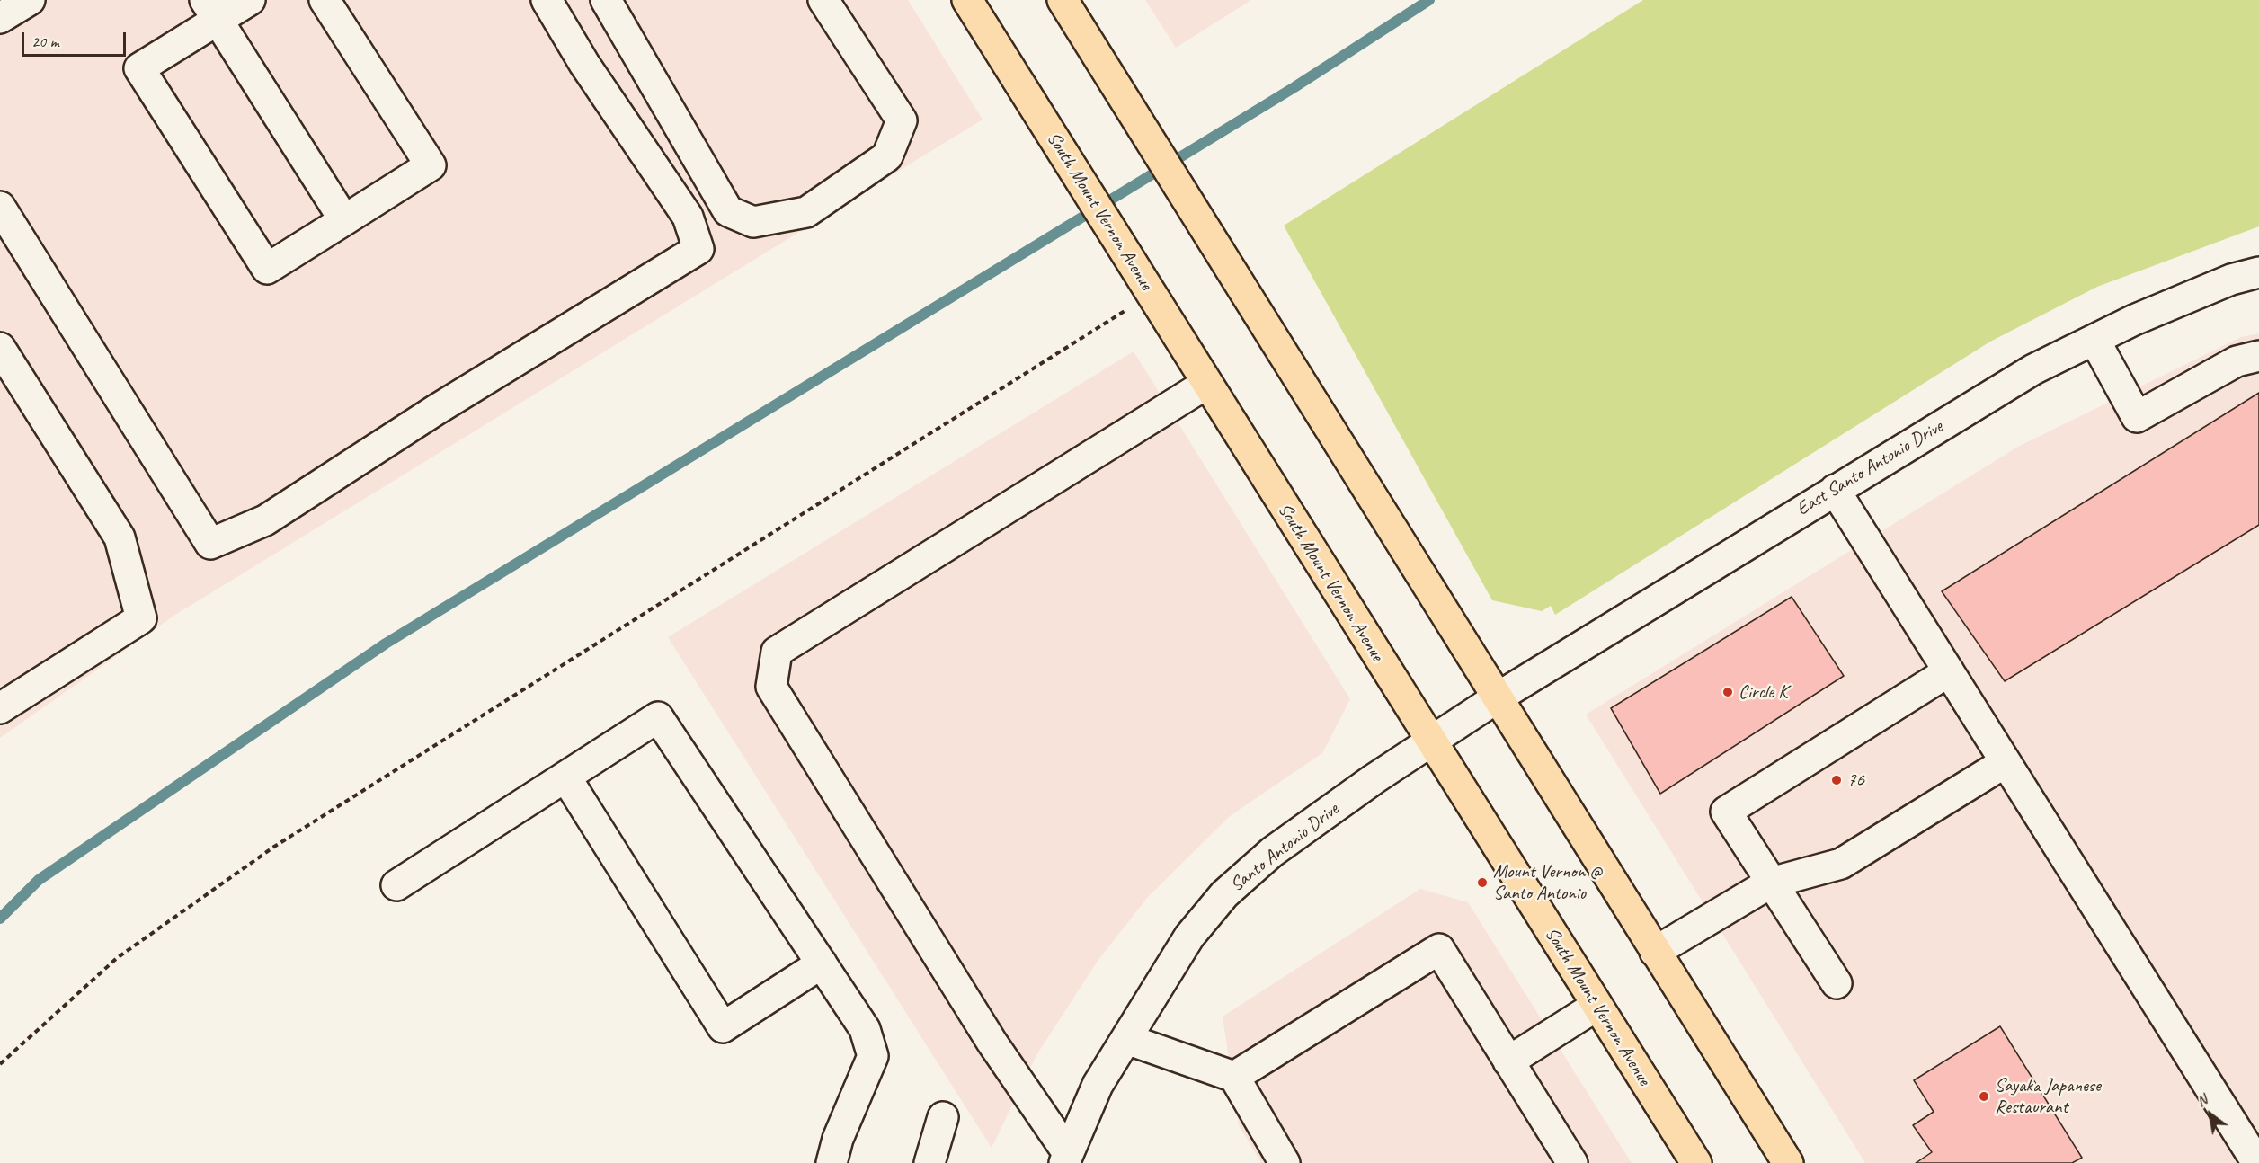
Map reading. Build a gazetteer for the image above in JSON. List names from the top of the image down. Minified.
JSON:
{"streets":{"main road":["South Mount Vernon Avenue"],"street":["East Santo Antonio Drive","Santo Antonio Drive"]},"crossings":[["South Mount Vernon Avenue","Santo Antonio Drive"],["East Santo Antonio Drive","Santo Antonio Drive"]],"places":["Circle K","76","Mount Vernon @ Santo Antonio","Sayaka Japanese Restaurant"],"scale_bar":"20 m","north":"top left"}
